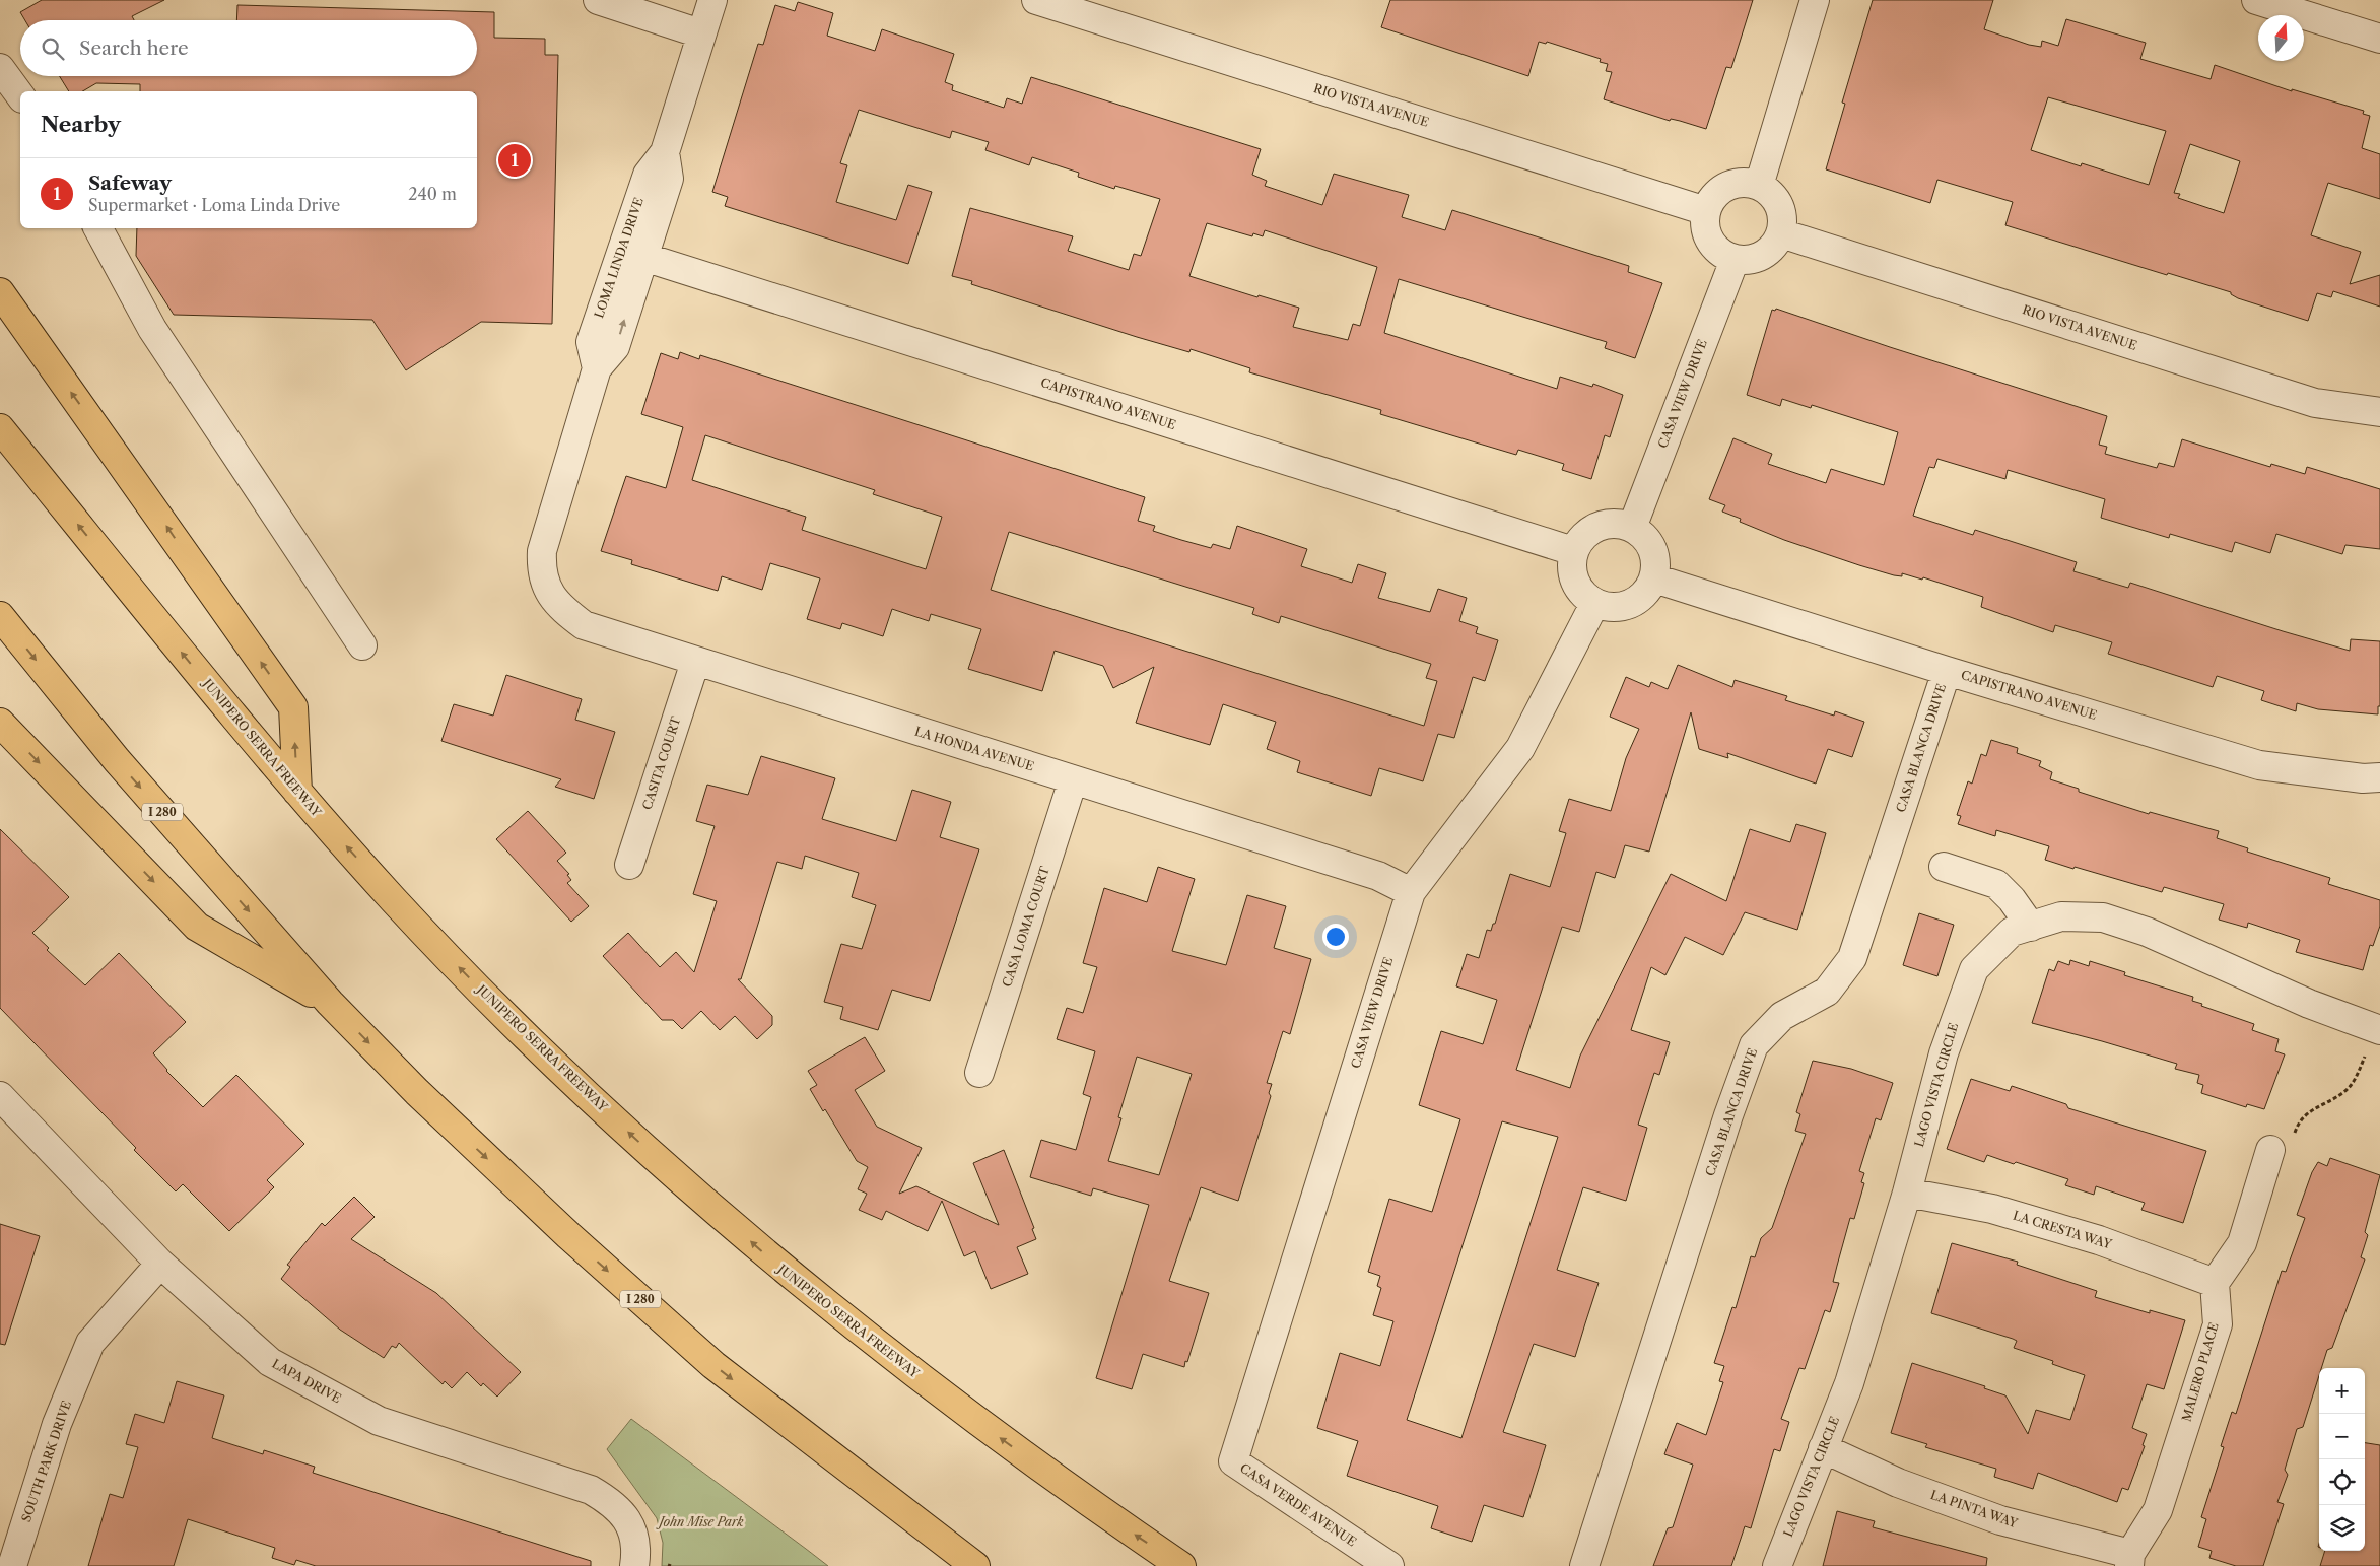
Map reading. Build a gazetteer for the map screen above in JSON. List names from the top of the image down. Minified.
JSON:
{"streets":{"highway":["JUNIPERO SERRA FREEWAY","I 280"],"street":["RIO VISTA AVENUE","LOMA LINDA DRIVE","CASA VIEW DRIVE","CAPISTRANO AVENUE","CASA BLANCA DRIVE","LA HONDA AVENUE","CASITA COURT","CASA LOMA COURT","LAGO VISTA CIRCLE","LA CRESTA WAY","MALERO PLACE","LAPA DRIVE","SOUTH PARK DRIVE","CASA VERDE AVENUE","LA PINTA WAY"]},"crossings":[["RIO VISTA AVENUE","CASA VIEW DRIVE"],["LOMA LINDA DRIVE","CAPISTRANO AVENUE"],["LOMA LINDA DRIVE","LA HONDA AVENUE"],["CASA VIEW DRIVE","CAPISTRANO AVENUE"],["CASA VIEW DRIVE","LA HONDA AVENUE"],["CASA VIEW DRIVE","CASA VERDE AVENUE"],["CAPISTRANO AVENUE","CASA BLANCA DRIVE"],["LA HONDA AVENUE","CASITA COURT"],["LA HONDA AVENUE","CASA LOMA COURT"],["LAGO VISTA CIRCLE","LA CRESTA WAY"],["LAGO VISTA CIRCLE","LA PINTA WAY"],["LA CRESTA WAY","MALERO PLACE"],["MALERO PLACE","LA PINTA WAY"],["LAPA DRIVE","SOUTH PARK DRIVE"]],"parks":["John Mise Park"],"north":"top","page":{"search":"Search here","heading":"Nearby","pins":"1","list":[{"mark":"1","name":"Safeway","note":"Supermarket · Loma Linda Drive","value":"240 m"}],"map_buttons":["+","−"]}}
